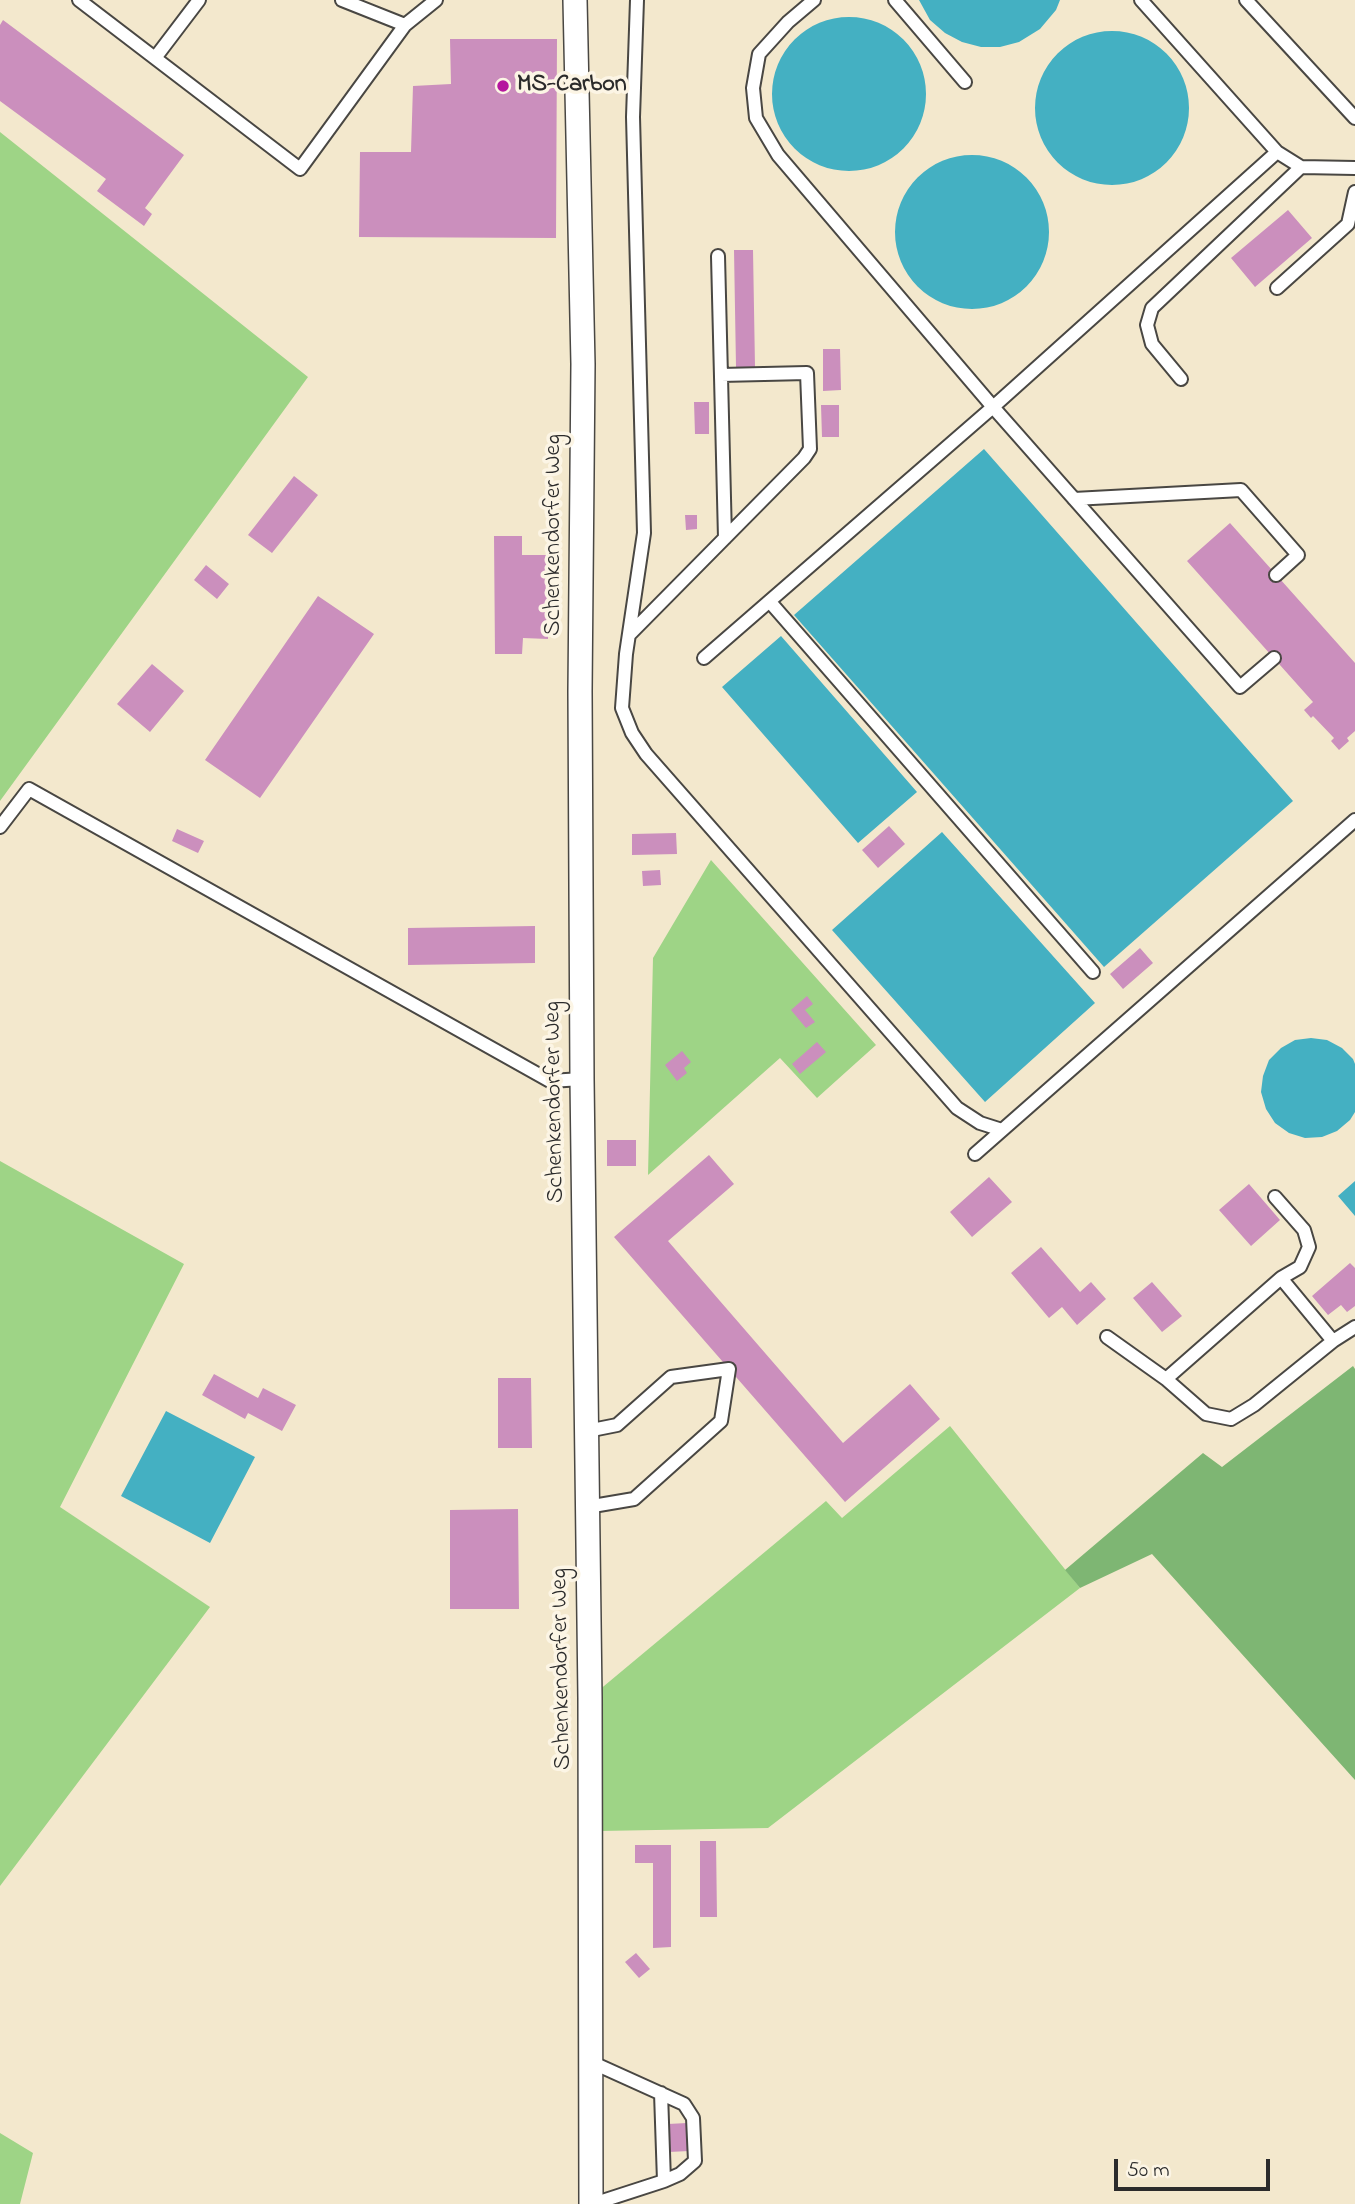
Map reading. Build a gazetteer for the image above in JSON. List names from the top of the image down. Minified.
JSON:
{"streets":{"street":["Schenkendorfer Weg"]},"places":["MS-Carbon"],"scale_bar":"50 m"}
